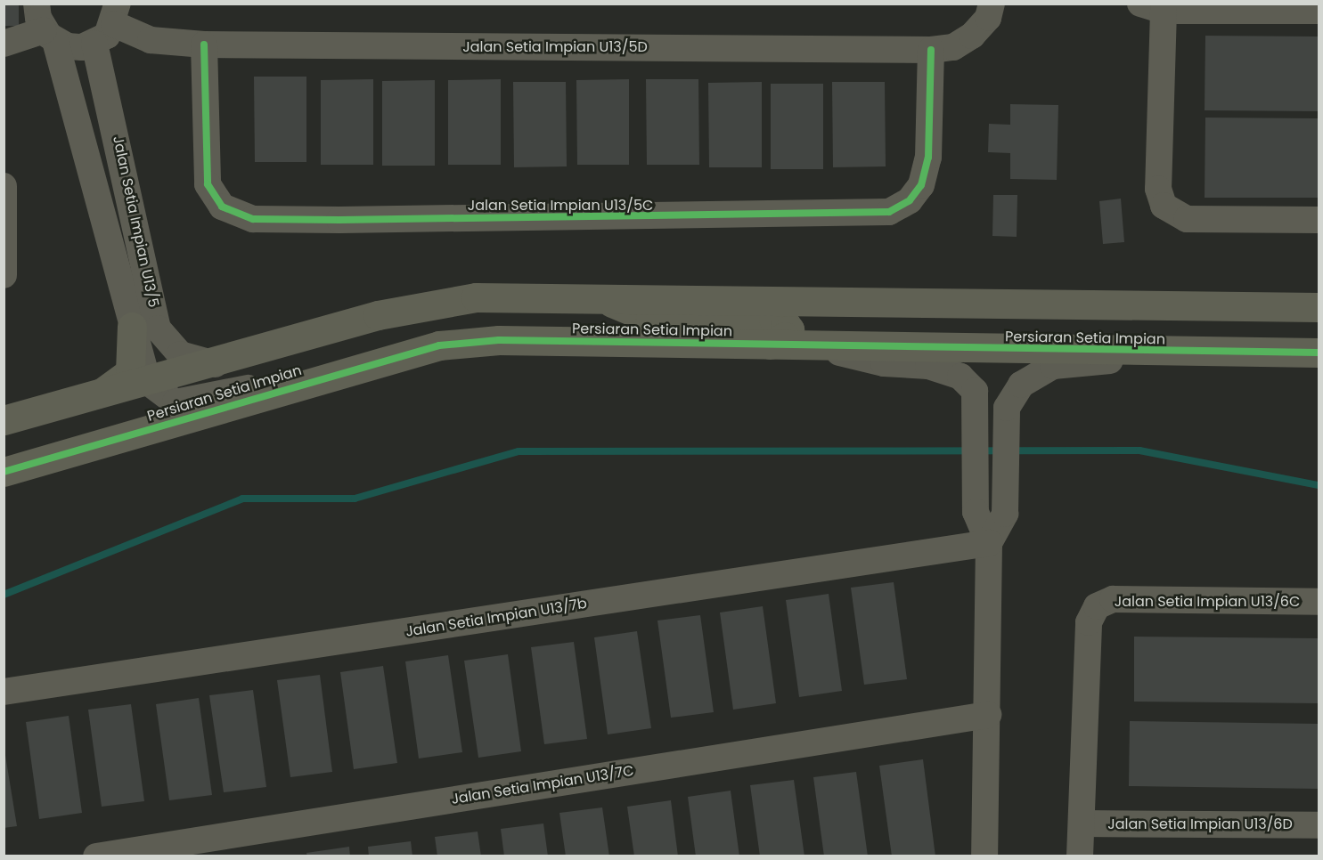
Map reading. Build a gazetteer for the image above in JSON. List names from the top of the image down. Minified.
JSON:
{"streets":{"street":["Jalan Setia Impian U13/5D","Jalan Setia Impian U13/5C","Jalan Setia Impian U13/5","Persiaran Setia Impian","Jalan Setia Impian U13/6C","Jalan Setia Impian U13/7b","Jalan Setia Impian U13/7C","Jalan Setia Impian U13/6D"]},"crossings":[["Jalan Setia Impian U13/5D","Jalan Setia Impian U13/5C"],["Jalan Setia Impian U13/5","Persiaran Setia Impian"],["Jalan Setia Impian U13/6C","Jalan Setia Impian U13/6D"]]}
